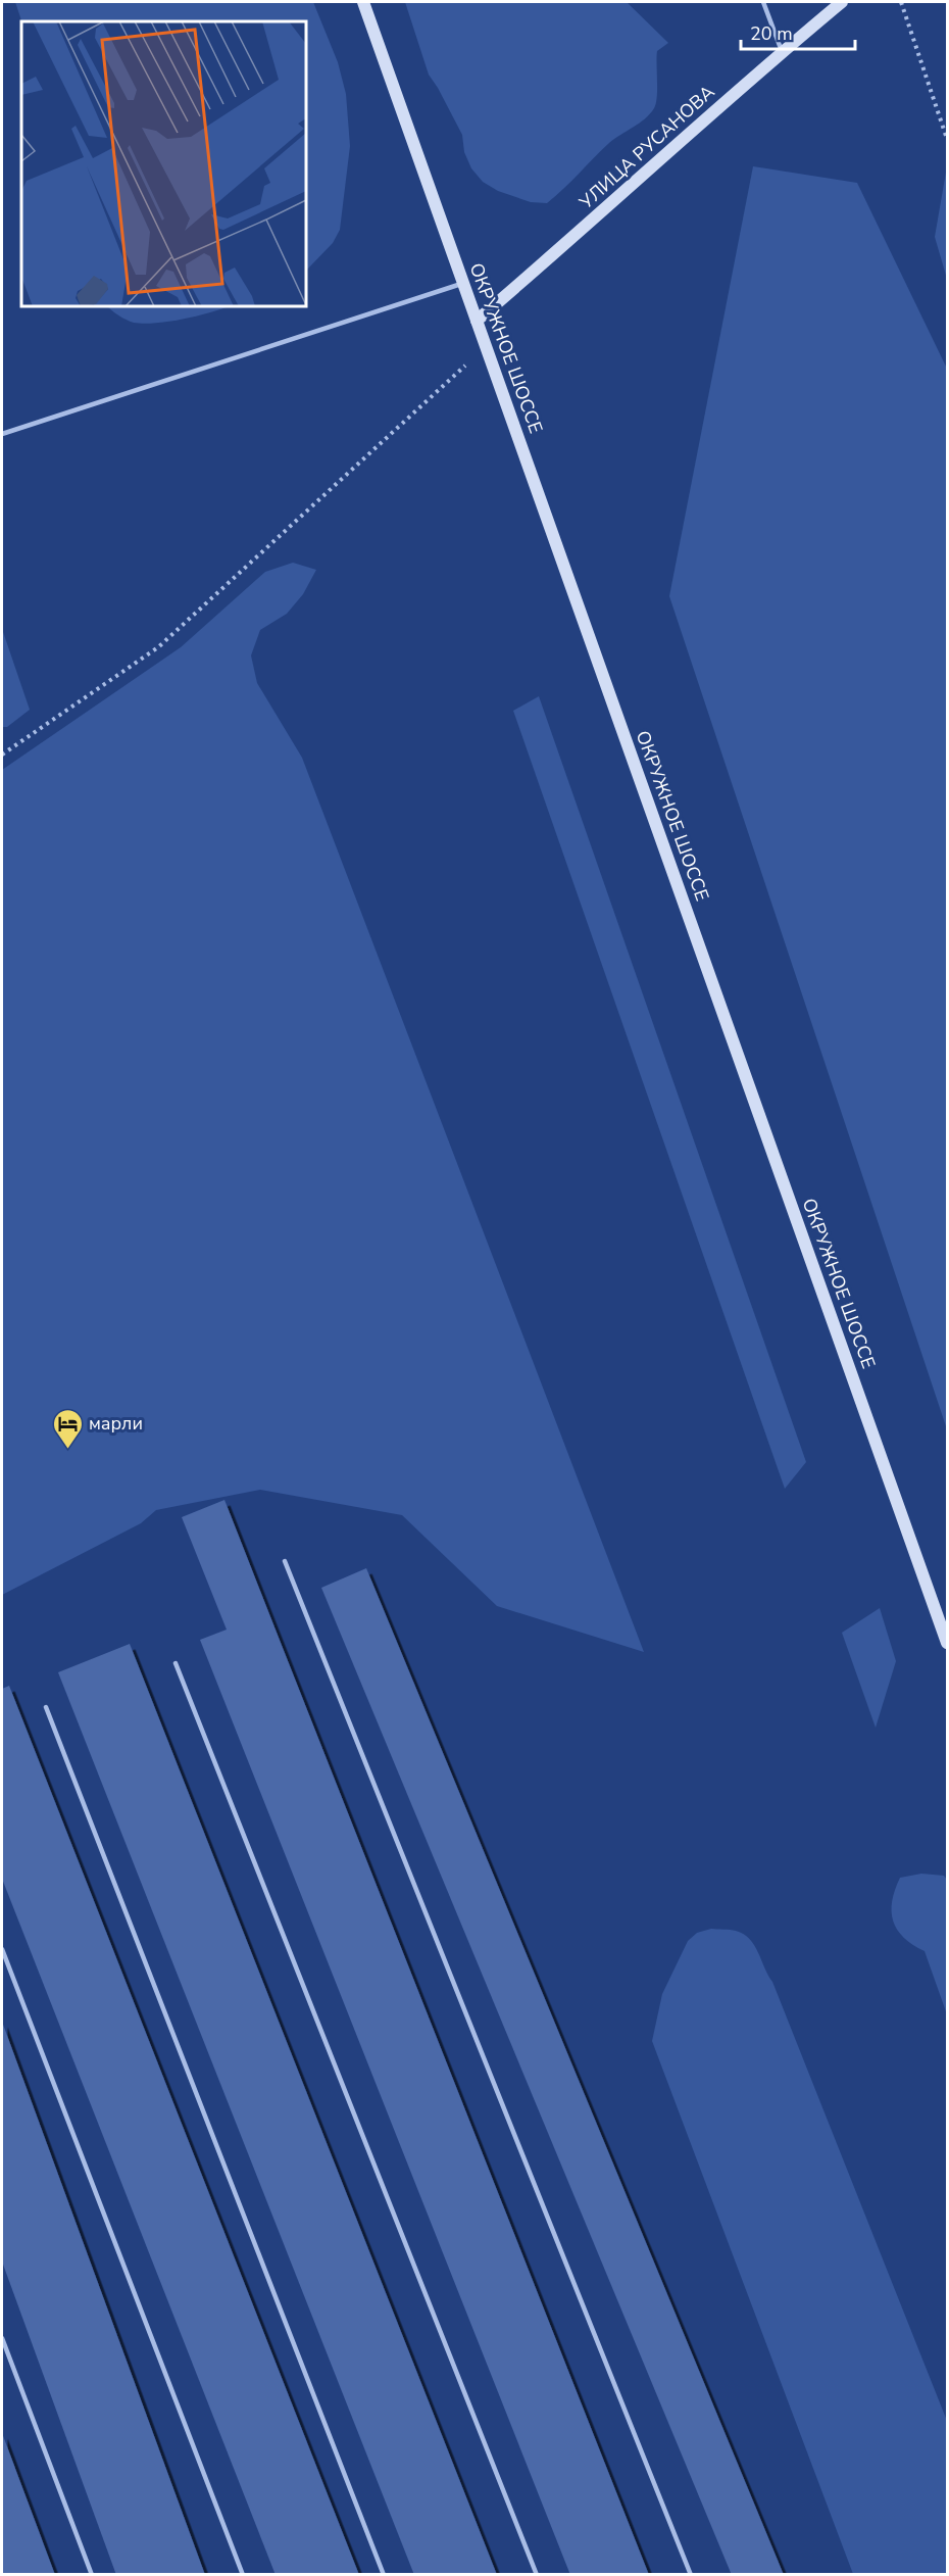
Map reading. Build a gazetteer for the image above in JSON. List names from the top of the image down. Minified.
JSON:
{"streets":{"main road":["УЛИЦА РУСАНОВА","ОКРУЖНОЕ ШОССЕ"]},"crossings":[["УЛИЦА РУСАНОВА","ОКРУЖНОЕ ШОССЕ"]],"places":{"hotel":["марли"]},"scale_bar":"20 m"}
